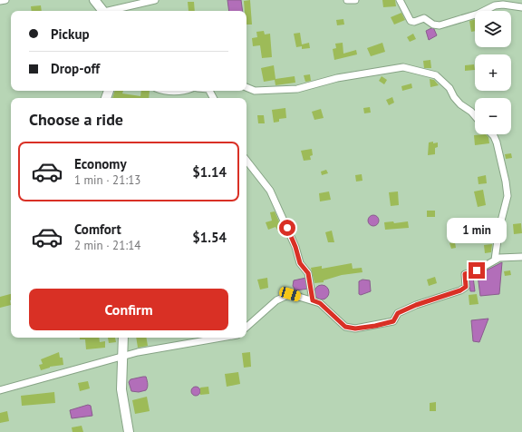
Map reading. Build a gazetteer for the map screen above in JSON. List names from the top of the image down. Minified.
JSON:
{"page":{"map_buttons":["+","−"],"banner":["Pickup","Drop-off"],"heading":"Choose a ride","list":[{"name":"Economy","note":"1 min · 21:13","value":"$1.14"},{"name":"Comfort","note":"2 min · 21:14","value":"$1.54"}],"bubble":"1 min","buttons":"Confirm"}}
